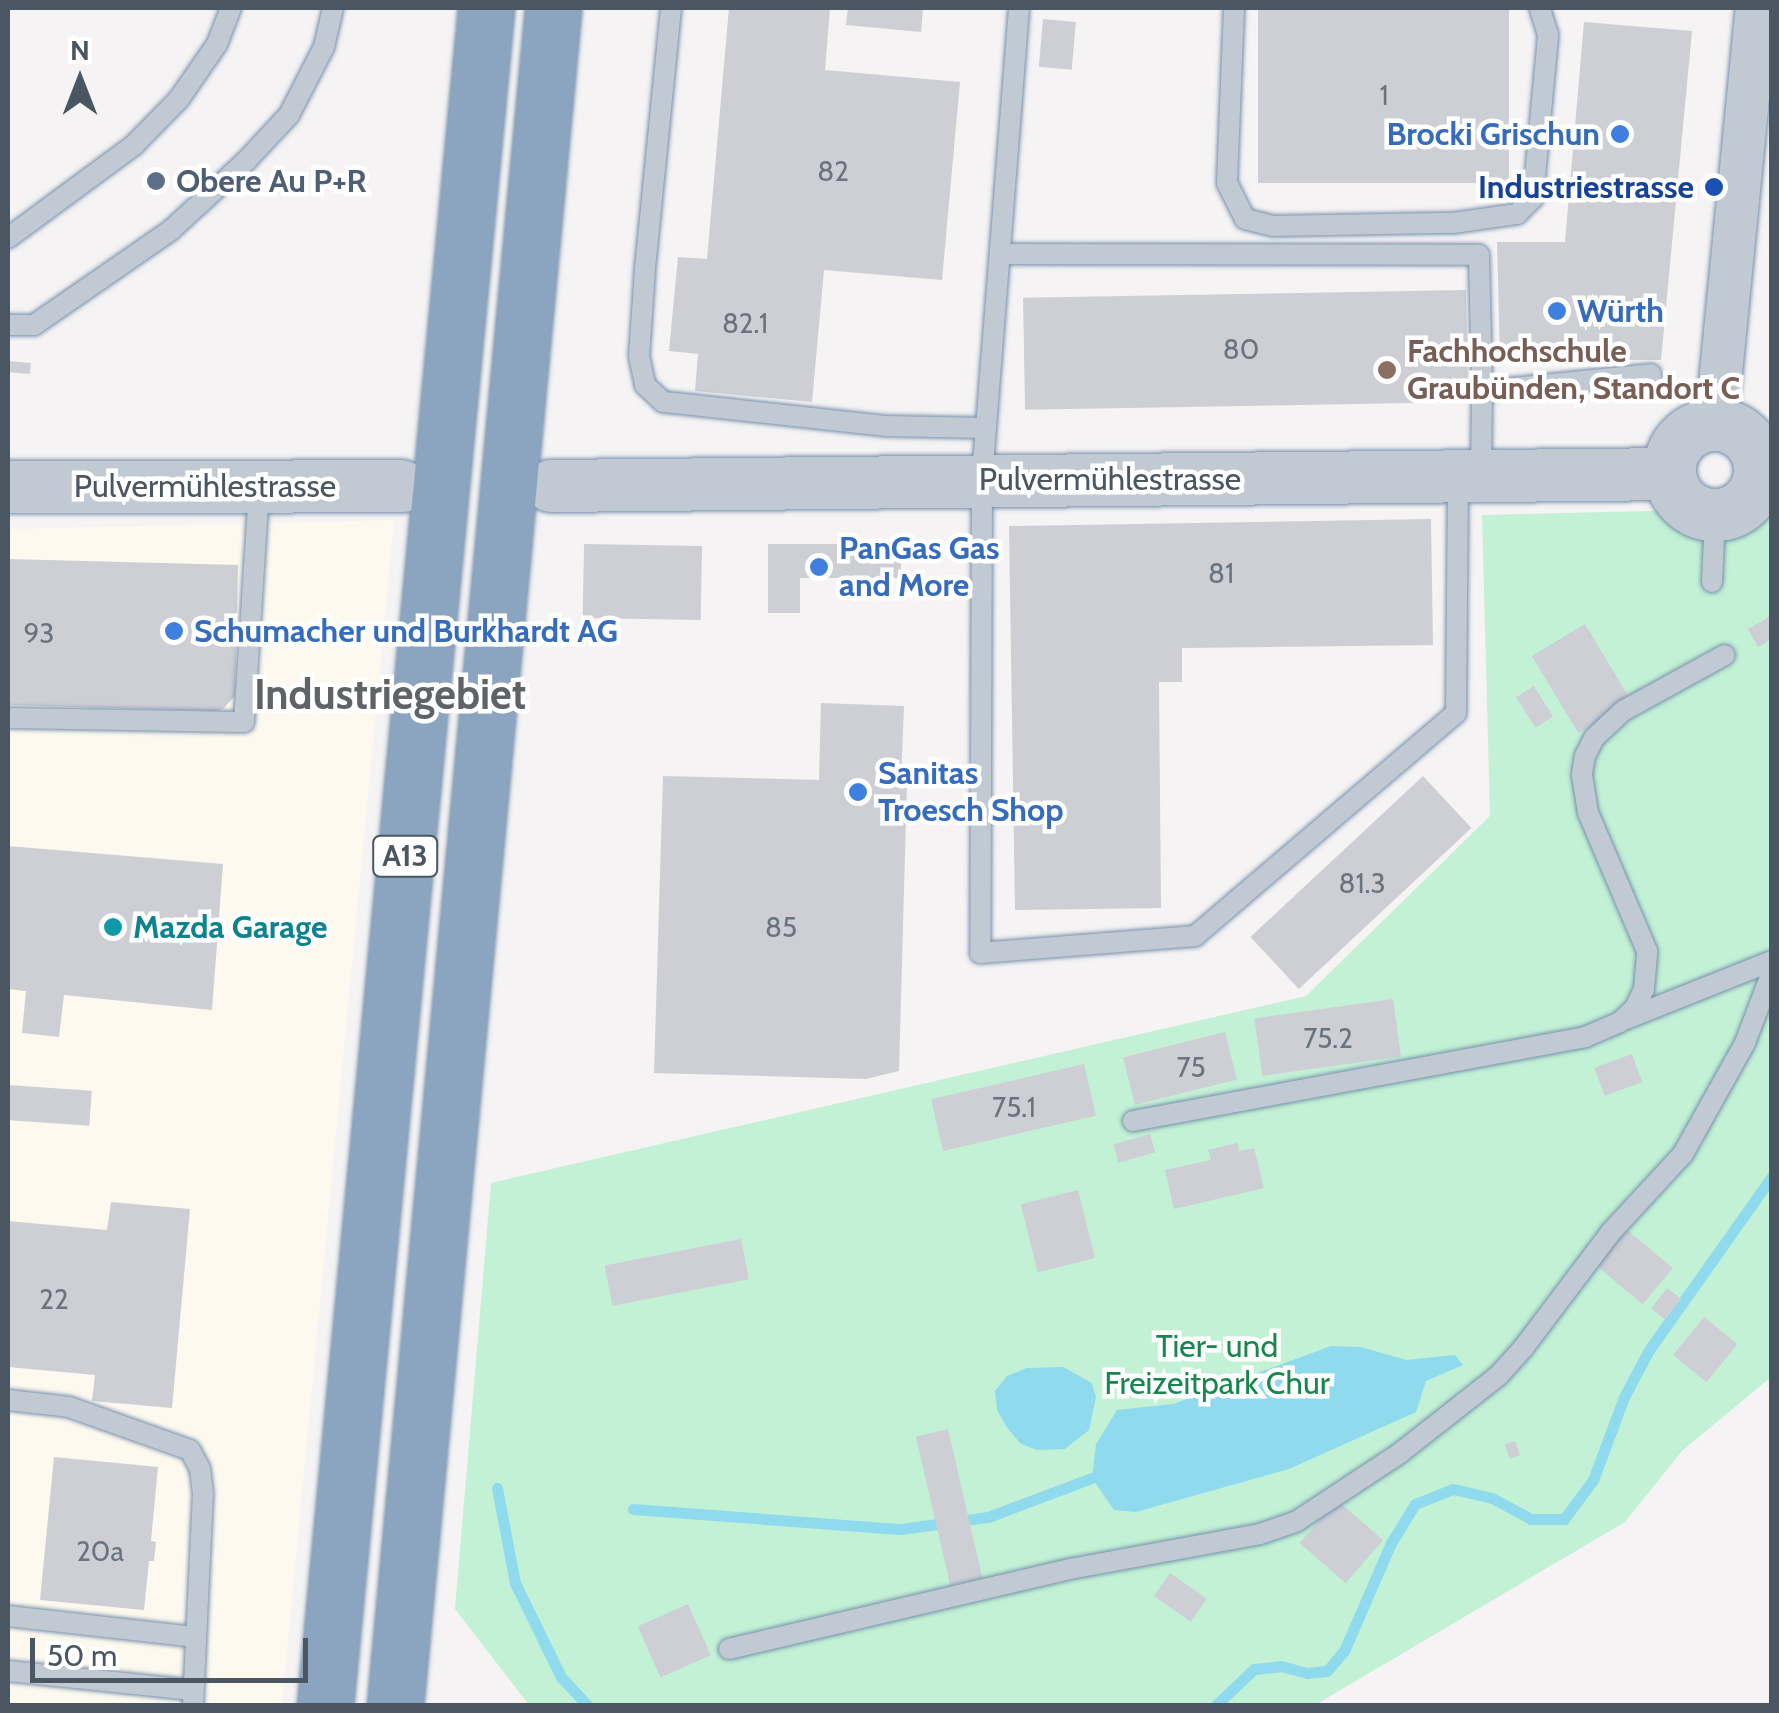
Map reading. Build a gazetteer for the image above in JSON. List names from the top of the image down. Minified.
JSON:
{"streets":{"highway":["A13"],"street":["Pulvermühlestrasse"]},"districts":["Industriegebiet"],"parks":["Tier- und Freizeitpark Chur"],"places":["Brocki Grischun","Obere Au P+R","Industriestrasse","Würth","Fachhochschule Graubünden, Standort C","PanGas Gas and More","Schumacher und Burkhardt AG","Sanitas Troesch Shop","Mazda Garage"],"house_numbers":["1","82","82.1","80","81","93","81.3","85","75.2","75","75.1","22","20a"],"scale_bar":"50 m","north":"top"}
